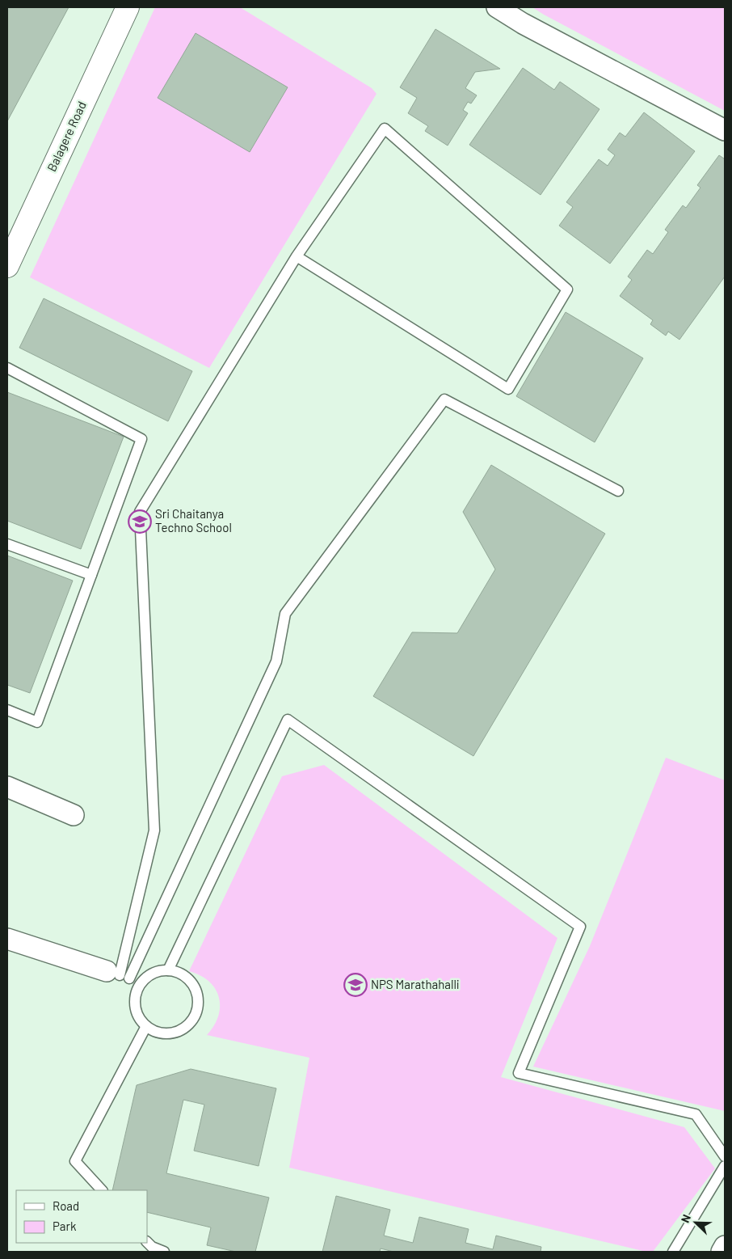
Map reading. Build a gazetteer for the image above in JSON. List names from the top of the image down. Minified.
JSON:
{"streets":{"street":["Balagere Road"]},"places":{"school or university":["Sri Chaitanya Techno School","NPS Marathahalli"]},"legend":["Road","Park"],"north":"top left"}
